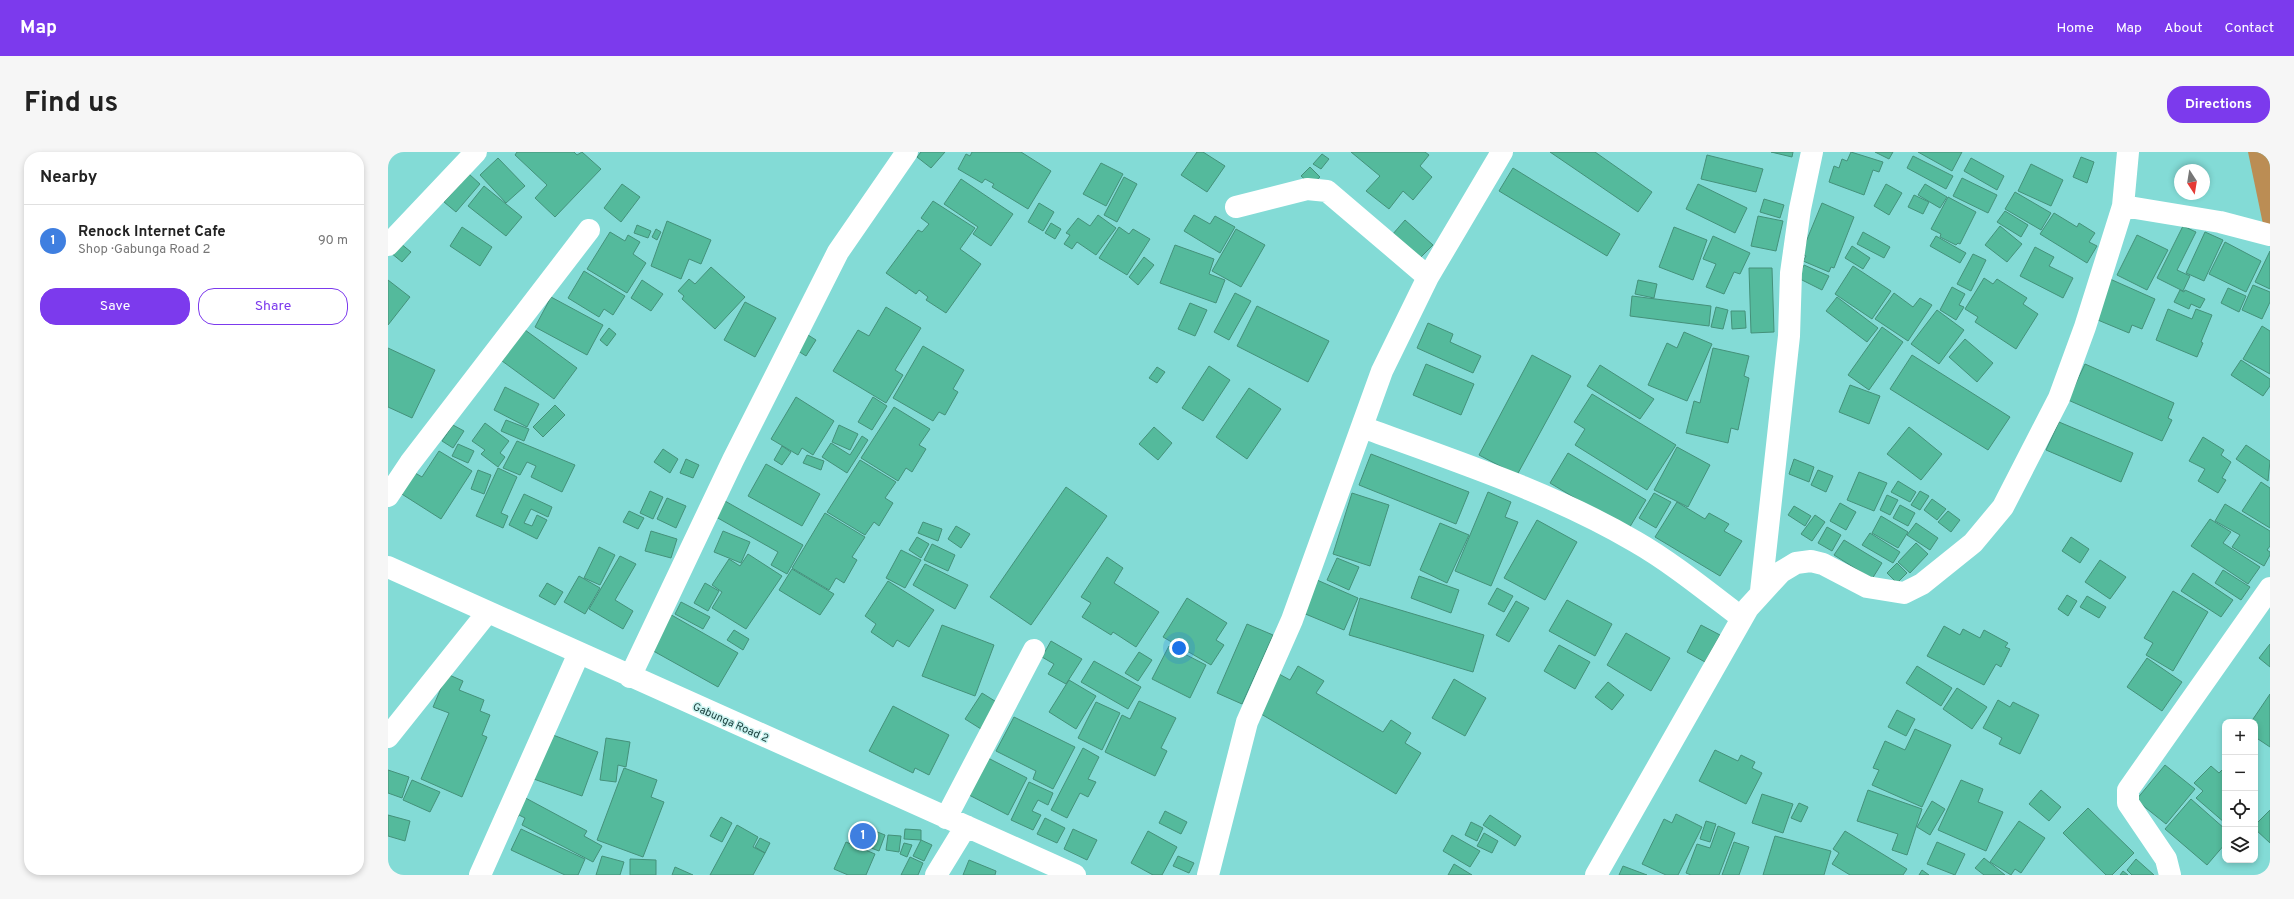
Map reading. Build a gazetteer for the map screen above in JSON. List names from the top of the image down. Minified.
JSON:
{"streets":{"street":["Gabunga Road 2"]},"north":"bottom","page":{"header":"Map","nav":["Home","Map","About","Contact"],"title":"Find us","buttons":["Directions",["Save","Share"]],"heading":"Nearby","list":[{"mark":"1","name":"Renock Internet Cafe","note":"Shop · Gabunga Road 2","value":"90 m"}],"map_buttons":["+","−"],"pins":"1"}}
